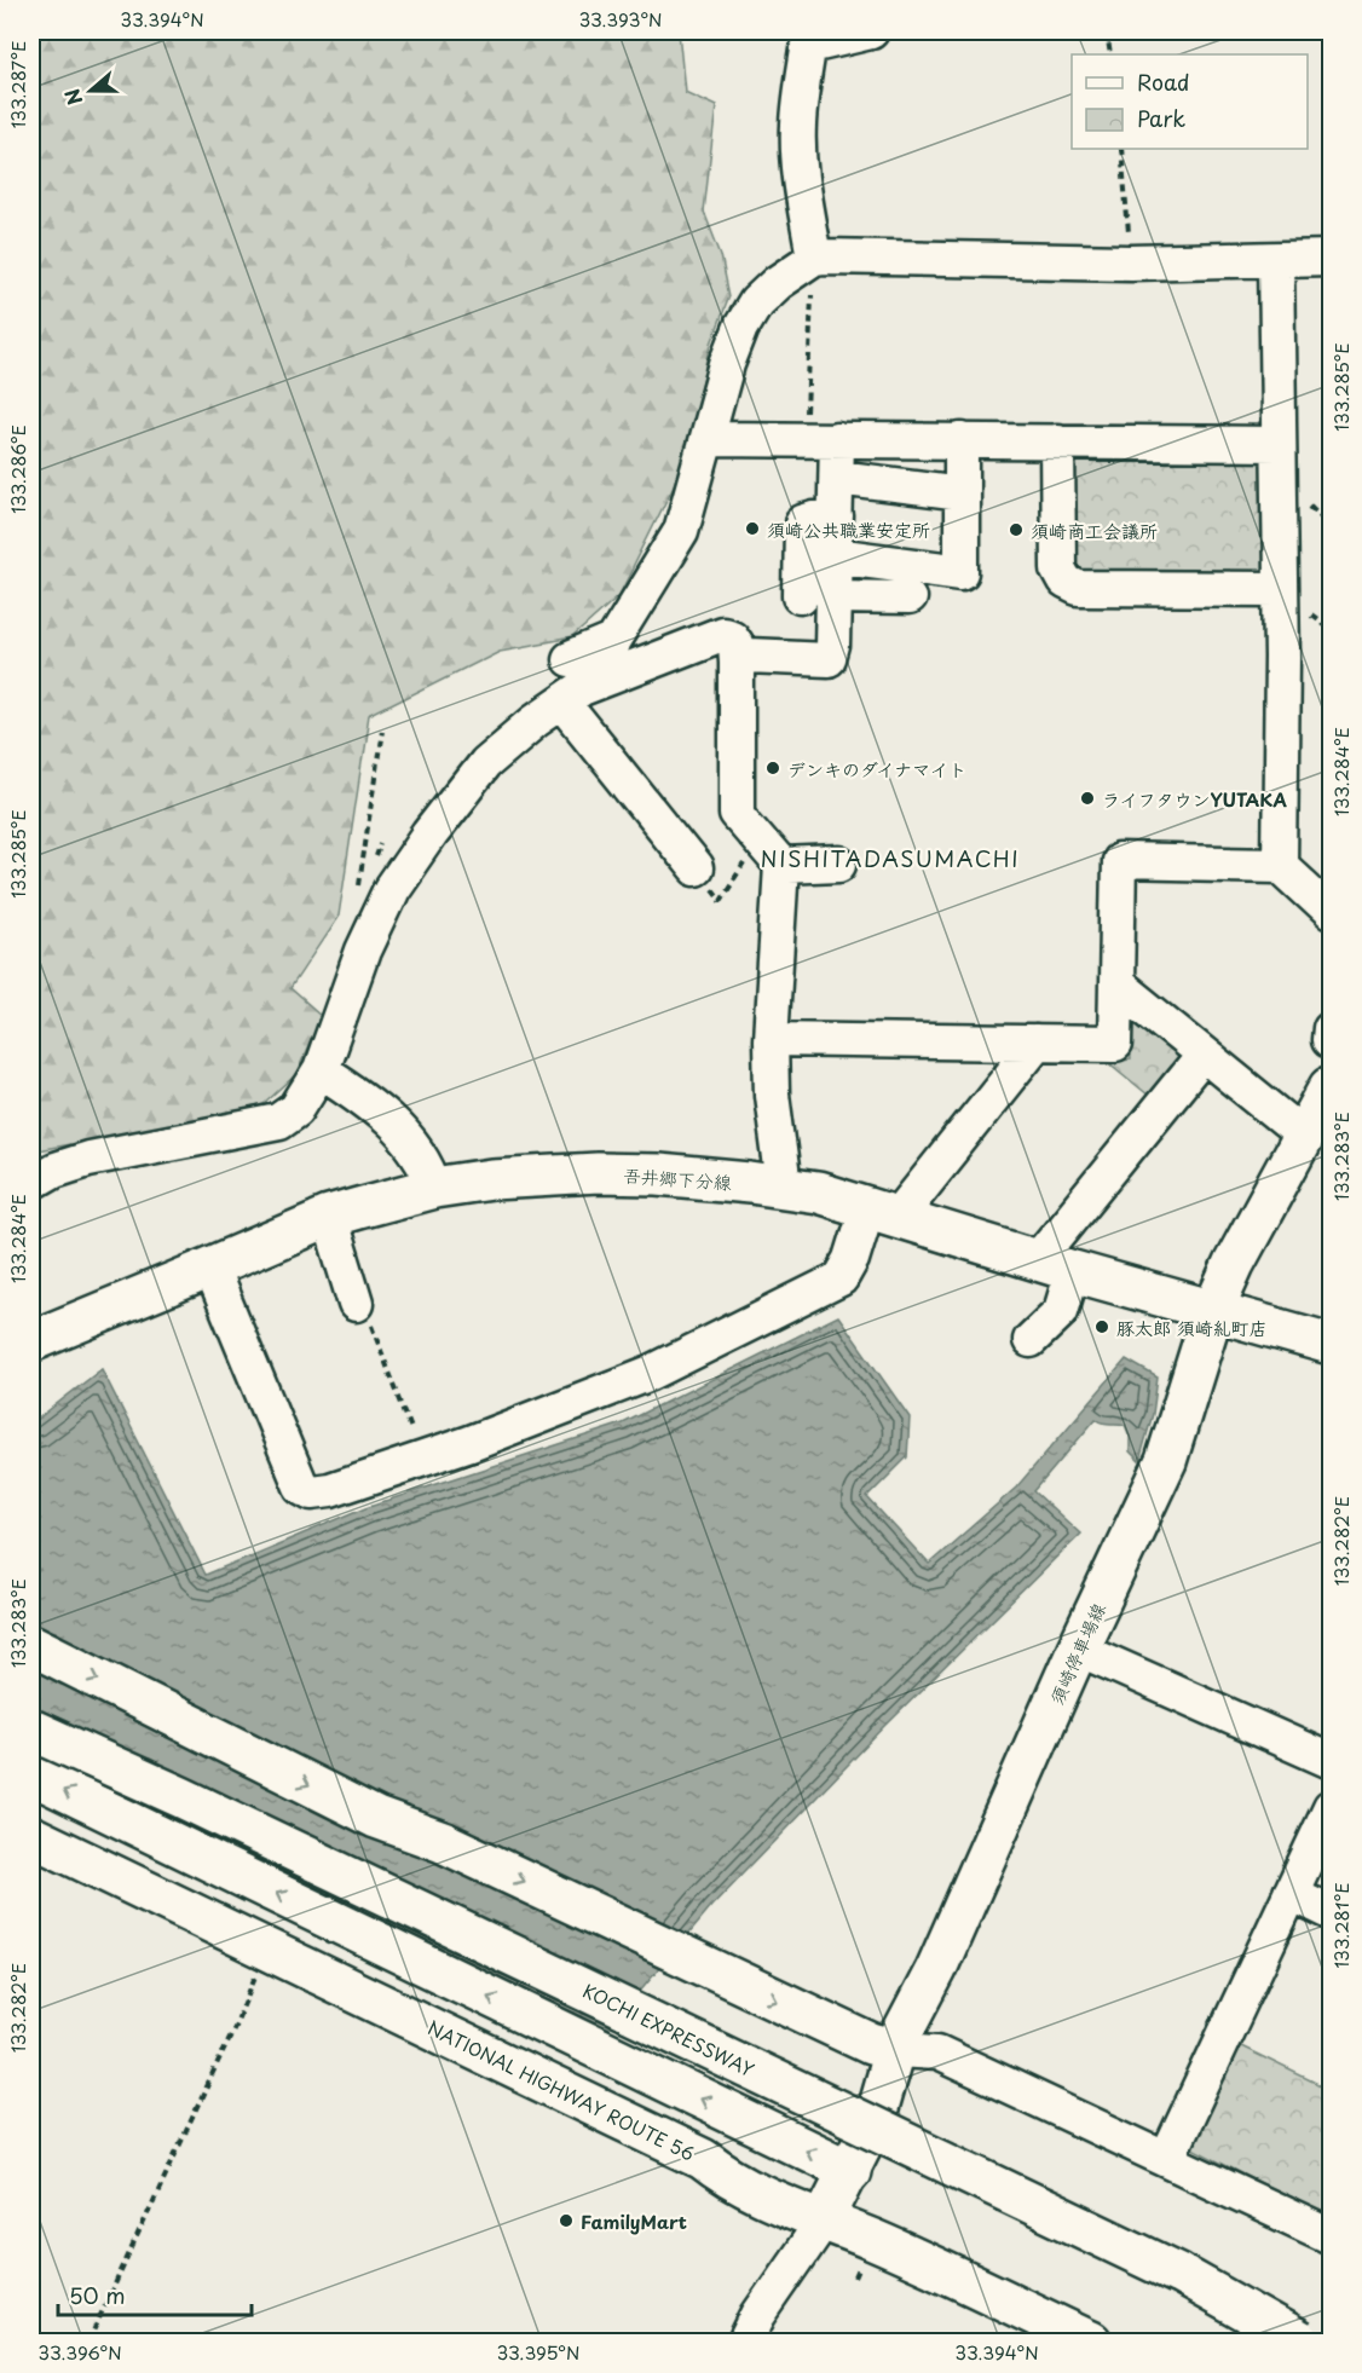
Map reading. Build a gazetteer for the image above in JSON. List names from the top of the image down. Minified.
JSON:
{"streets":{"main road":["吾井郷下分線","須崎停車場線","KOCHI EXPRESSWAY","NATIONAL HIGHWAY ROUTE 56"]},"crossings":[["吾井郷下分線","須崎停車場線"],["須崎停車場線","NATIONAL HIGHWAY ROUTE 56"]],"districts":["NISHITADASUMACHI"],"places":["須崎公共職業安定所","須崎商工会議所","デンキのダイナマイト","ライフタウンYUTAKA","豚太郎 須崎糺町店","FamilyMart"],"legend":["Road","Park"],"scale_bar":"50 m","north":"left","coordinates":["33.394°N","33.393°N","133.287°E","133.285°E","133.286°E","133.284°E","133.283°E","133.282°E","133.281°E","33.396°N","33.395°N"]}
